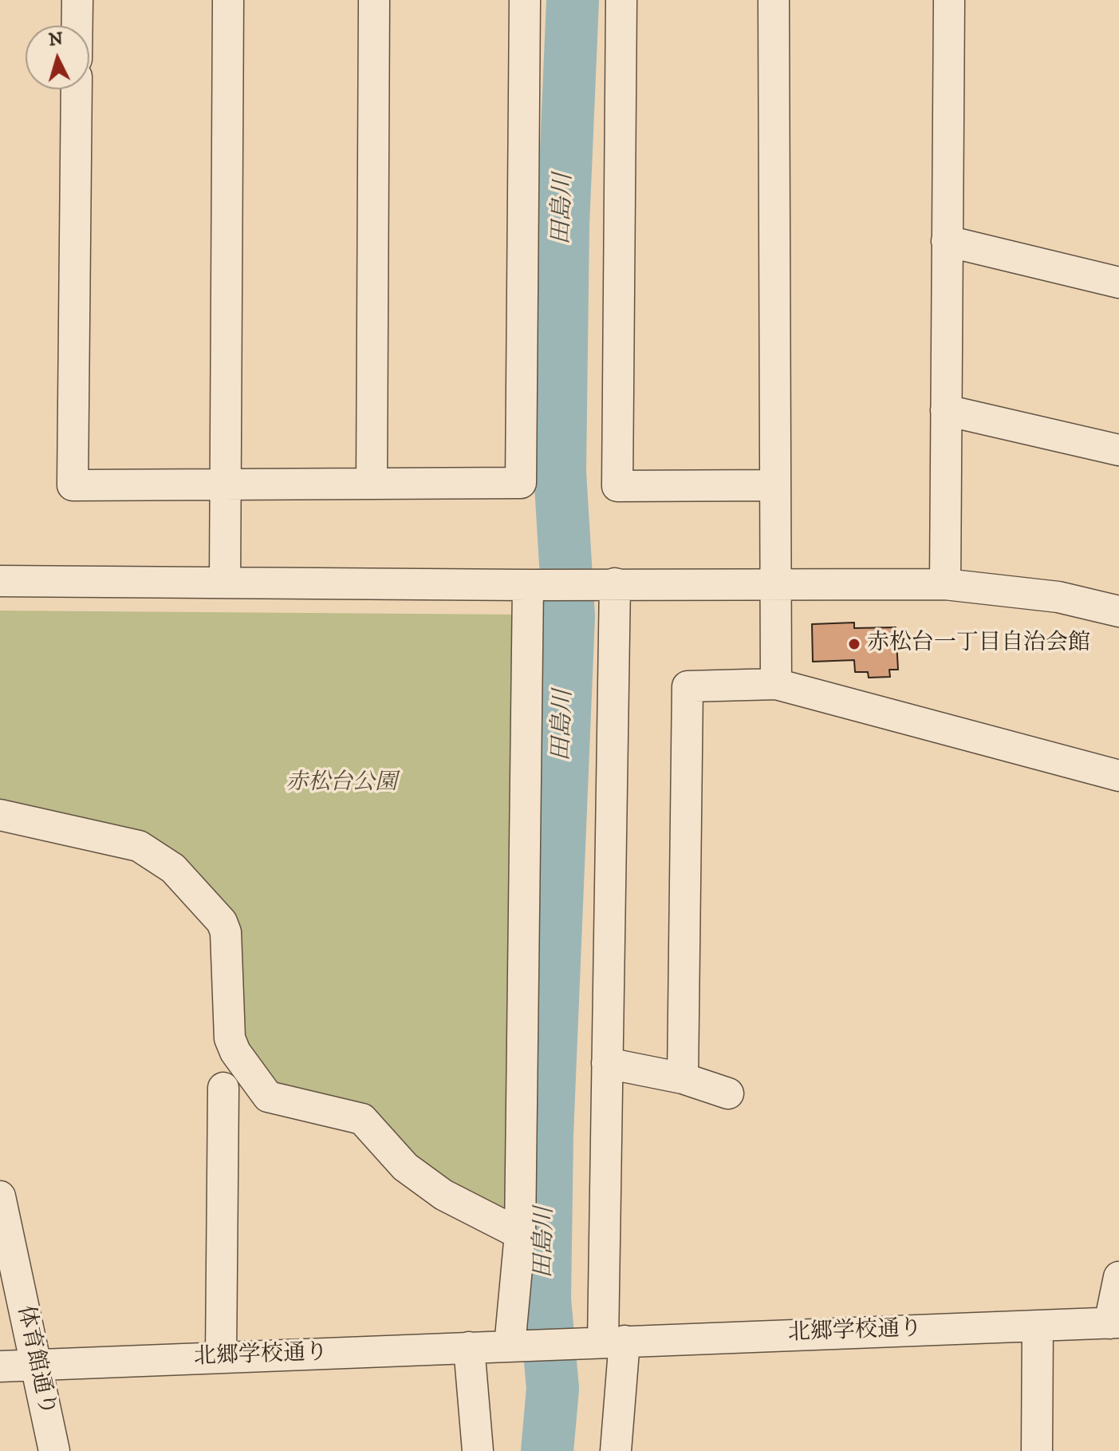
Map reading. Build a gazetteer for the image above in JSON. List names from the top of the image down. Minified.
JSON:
{"streets":{"street":["北郷学校通り","体育館通り"]},"crossings":[["北郷学校通り","体育館通り"]],"water":["田島川"],"parks":["赤松台公園"],"places":["赤松台一丁目自治会館"],"north":"top"}
